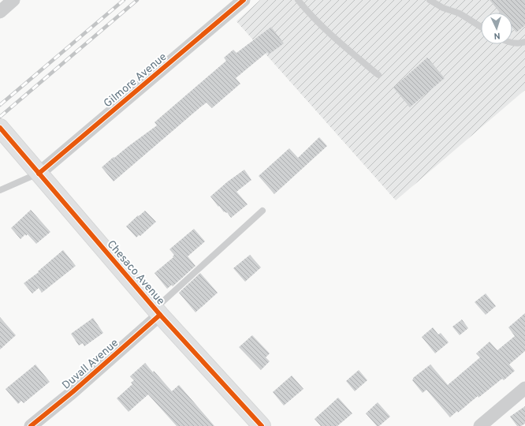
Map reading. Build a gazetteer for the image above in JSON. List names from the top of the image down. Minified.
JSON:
{"streets":{"street":["Gilmore Avenue","Chesaco Avenue","Duvall Avenue"]},"crossings":[["Gilmore Avenue","Chesaco Avenue"],["Chesaco Avenue","Duvall Avenue"]],"north":"bottom"}
